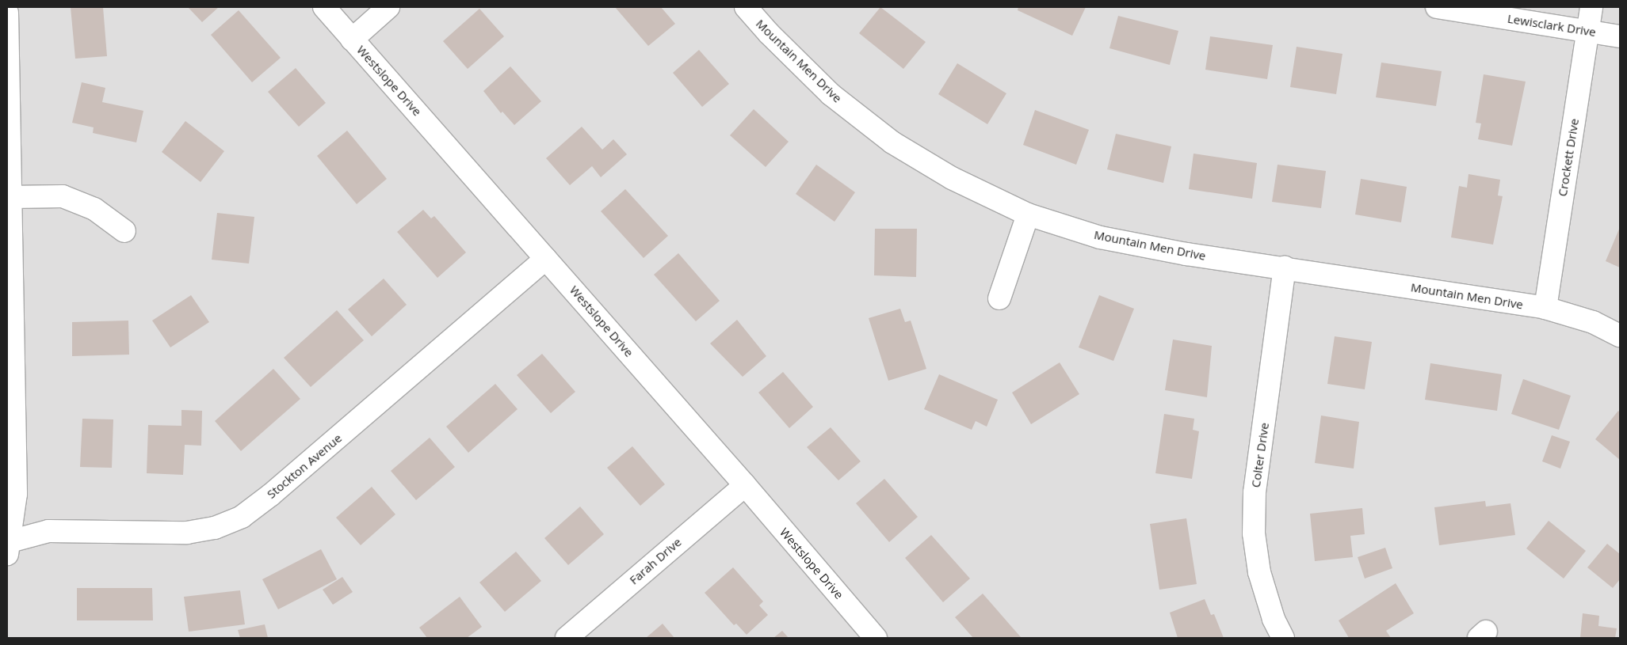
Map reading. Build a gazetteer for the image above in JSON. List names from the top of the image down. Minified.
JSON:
{"streets":{"street":["Lewisclark Drive","Mountain Men Drive","Westslope Drive","Crockett Drive","Colter Drive","Stockton Avenue","Farah Drive"]},"crossings":[["Lewisclark Drive","Crockett Drive"],["Mountain Men Drive","Crockett Drive"],["Mountain Men Drive","Colter Drive"],["Westslope Drive","Stockton Avenue"],["Westslope Drive","Farah Drive"]]}
